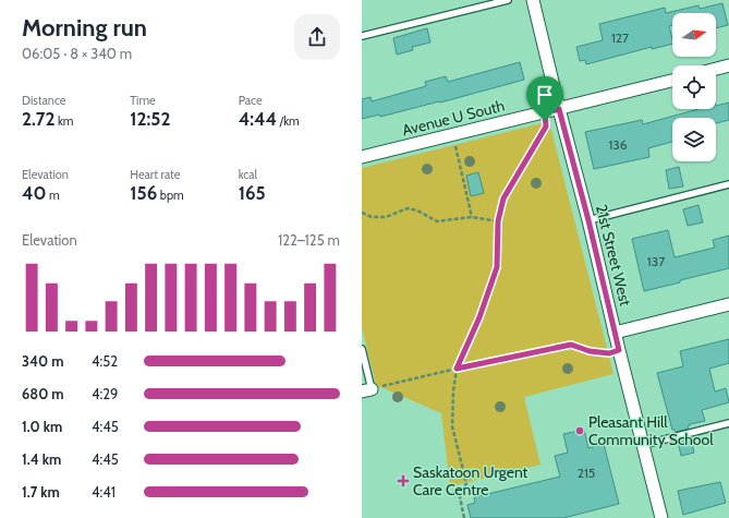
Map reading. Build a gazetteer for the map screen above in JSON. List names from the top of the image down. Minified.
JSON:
{"streets":{"street":["Avenue U South","21st Street West"]},"crossings":[["Avenue U South","21st Street West"]],"places":{"other":["Pleasant Hill Community School"],"health":["Saskatoon Urgent Care Centre"]},"house_numbers":["127","136","137","215"],"north":"right","page":{"heading":["Morning run","06:05 · 8 × 340 m"],"stats":[["Distance","2.72 km"],["Time","12:52"],["Pace","4:44 /km"],["Elevation","40 m"],["Heart rate","156 bpm"],["kcal","165"]],"chart":["Elevation","122–125 m"],"list":[{"name":"340 m","note":"4:52"},{"name":"680 m","note":"4:29"},{"name":"1.0 km","note":"4:45"},{"name":"1.4 km","note":"4:45"},{"name":"1.7 km","note":"4:41"}]}}
